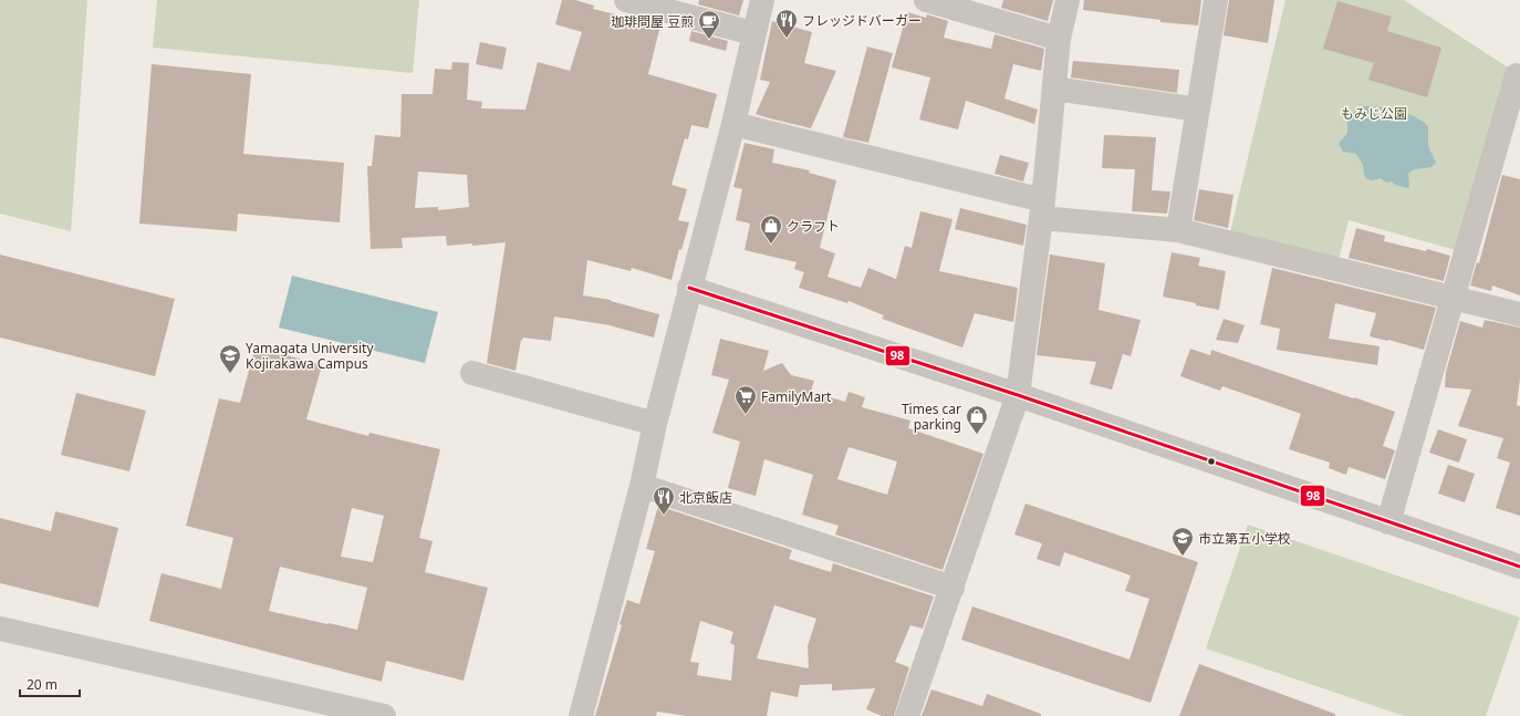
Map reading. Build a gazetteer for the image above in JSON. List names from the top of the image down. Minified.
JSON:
{"parks":["もみじ公園"],"places":{"restaurant":["フレッジドバーガー","北京飯店"],"cafe":["珈琲問屋 豆煎"],"shop":["クラフト","Times car parking"],"school or university":["Yamagata University Kojirakawa Campus","市立第五小学校"],"supermarket":["FamilyMart"]},"lines":["transit line 98"],"scale_bar":"20 m"}
